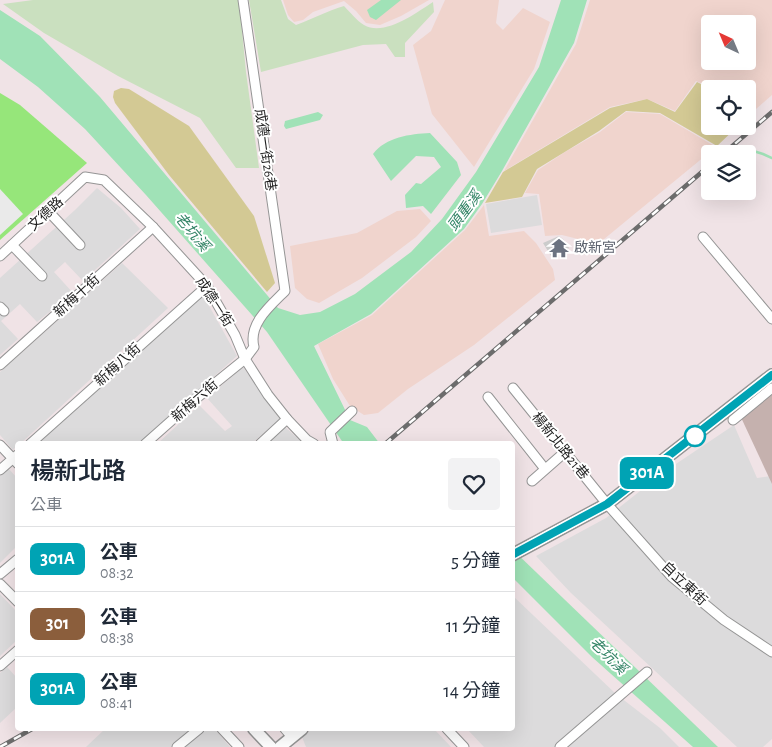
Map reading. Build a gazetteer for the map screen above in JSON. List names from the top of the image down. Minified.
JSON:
{"streets":{"street":["成德一街26巷","文德路","新梅十街","成德一街","新梅八街","新梅六街","楊新北路21巷","自立東街"]},"crossings":[["成德一街26巷","成德一街"],["成德一街26巷","新梅六街"],["文德路","成德一街"],["新梅十街","成德一街"],["成德一街","新梅八街"],["成德一街","新梅六街"],["楊新北路21巷","自立東街"]],"water":["頭重溪","老坑溪"],"places":{"temple":["啟新宮"]},"lines":["bus line 301A"],"north":"top left","page":{"on_map":"301A","heading":["楊新北路","公車"],"list":[{"mark":"301A","name":"公車","note":"08:32","value":"5 分鐘"},{"mark":"301","name":"公車","note":"08:38","value":"11 分鐘"},{"mark":"301A","name":"公車","note":"08:41","value":"14 分鐘"}]}}
